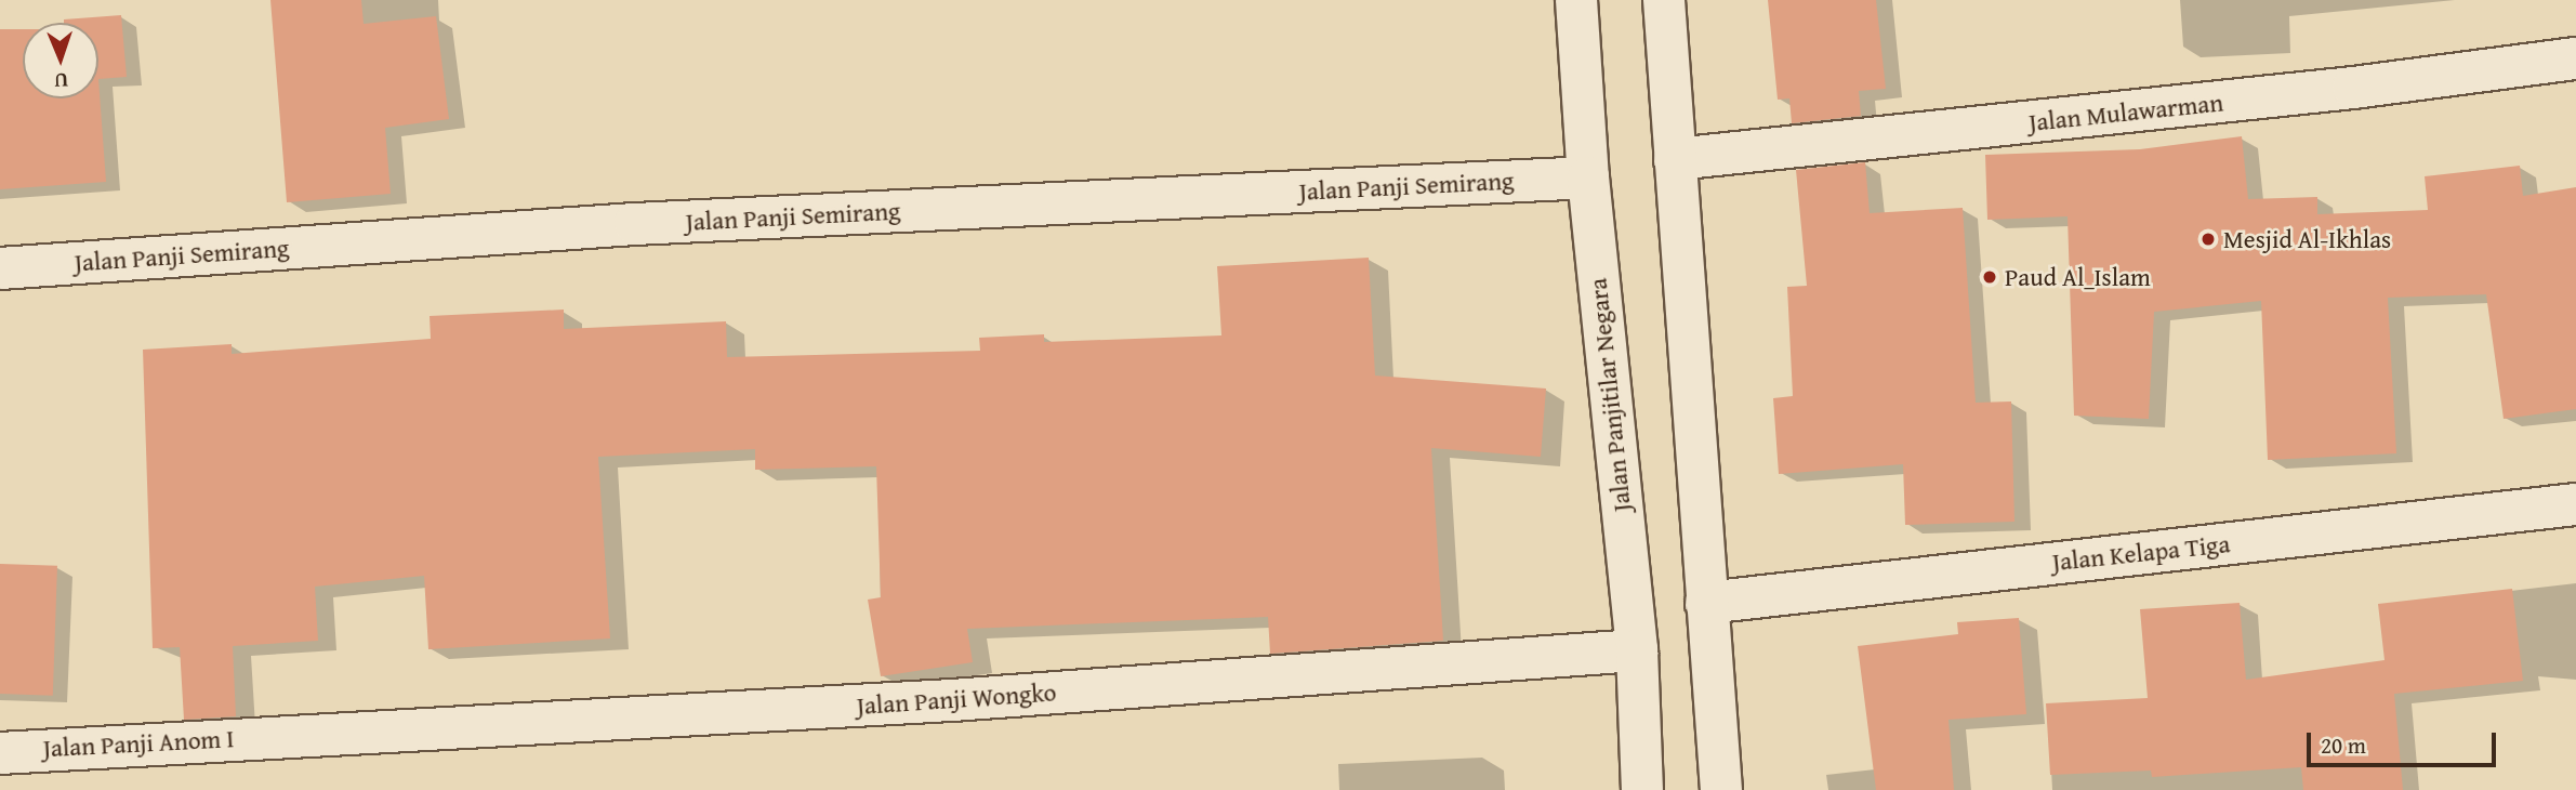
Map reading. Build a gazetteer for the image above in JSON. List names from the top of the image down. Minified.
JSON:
{"streets":{"street":["Jalan Mulawarman","Jalan Panji Semirang","Jalan Panjitilar Negara","Jalan Kelapa Tiga","Jalan Panji Wongko","Jalan Panji Anom I"]},"crossings":[["Jalan Panji Semirang","Jalan Panjitilar Negara"],["Jalan Panjitilar Negara","Jalan Panji Wongko"],["Jalan Panji Wongko","Jalan Panji Anom I"]],"places":["Mesjid Al-Ikhlas","Paud Al_Islam"],"scale_bar":"20 m","north":"bottom"}
